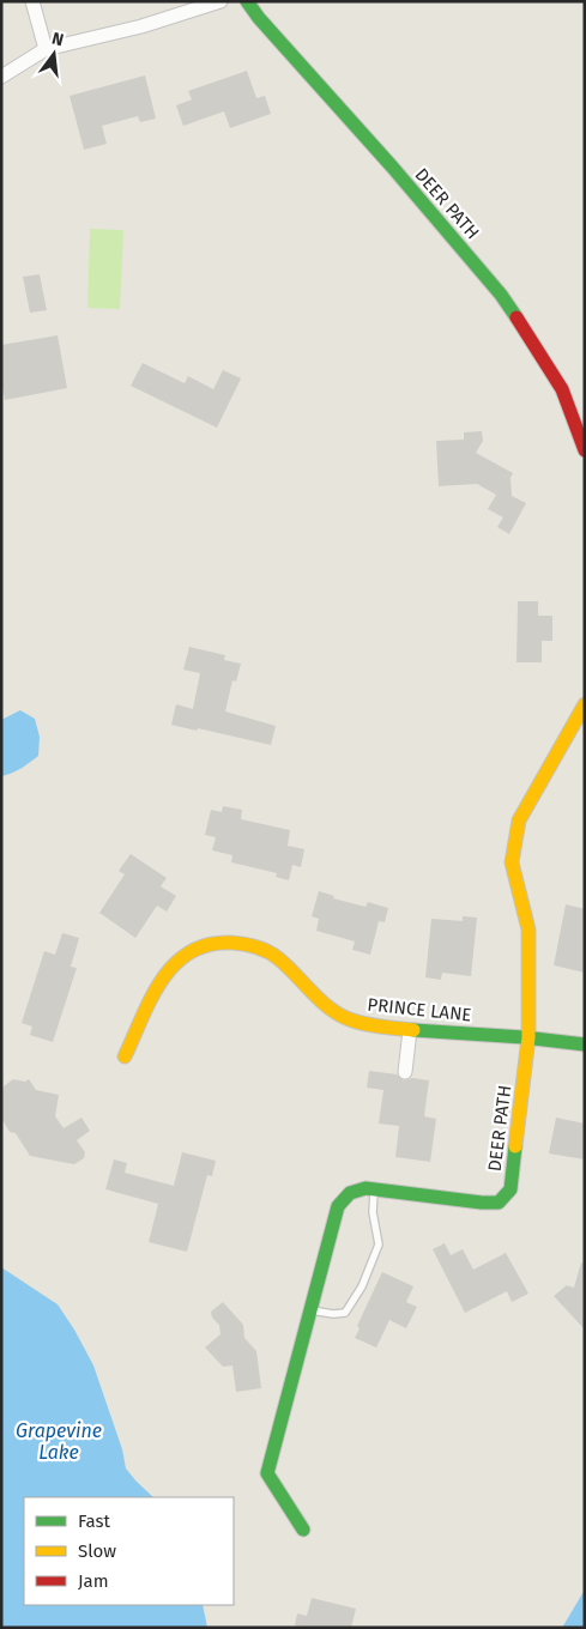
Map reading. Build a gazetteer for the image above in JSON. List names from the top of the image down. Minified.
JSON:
{"streets":{"street":["DEER PATH","PRINCE LANE"]},"crossings":[["DEER PATH","PRINCE LANE"]],"water":["Grapevine Lake"],"legend":["Fast","Slow","Jam"],"north":"top"}
